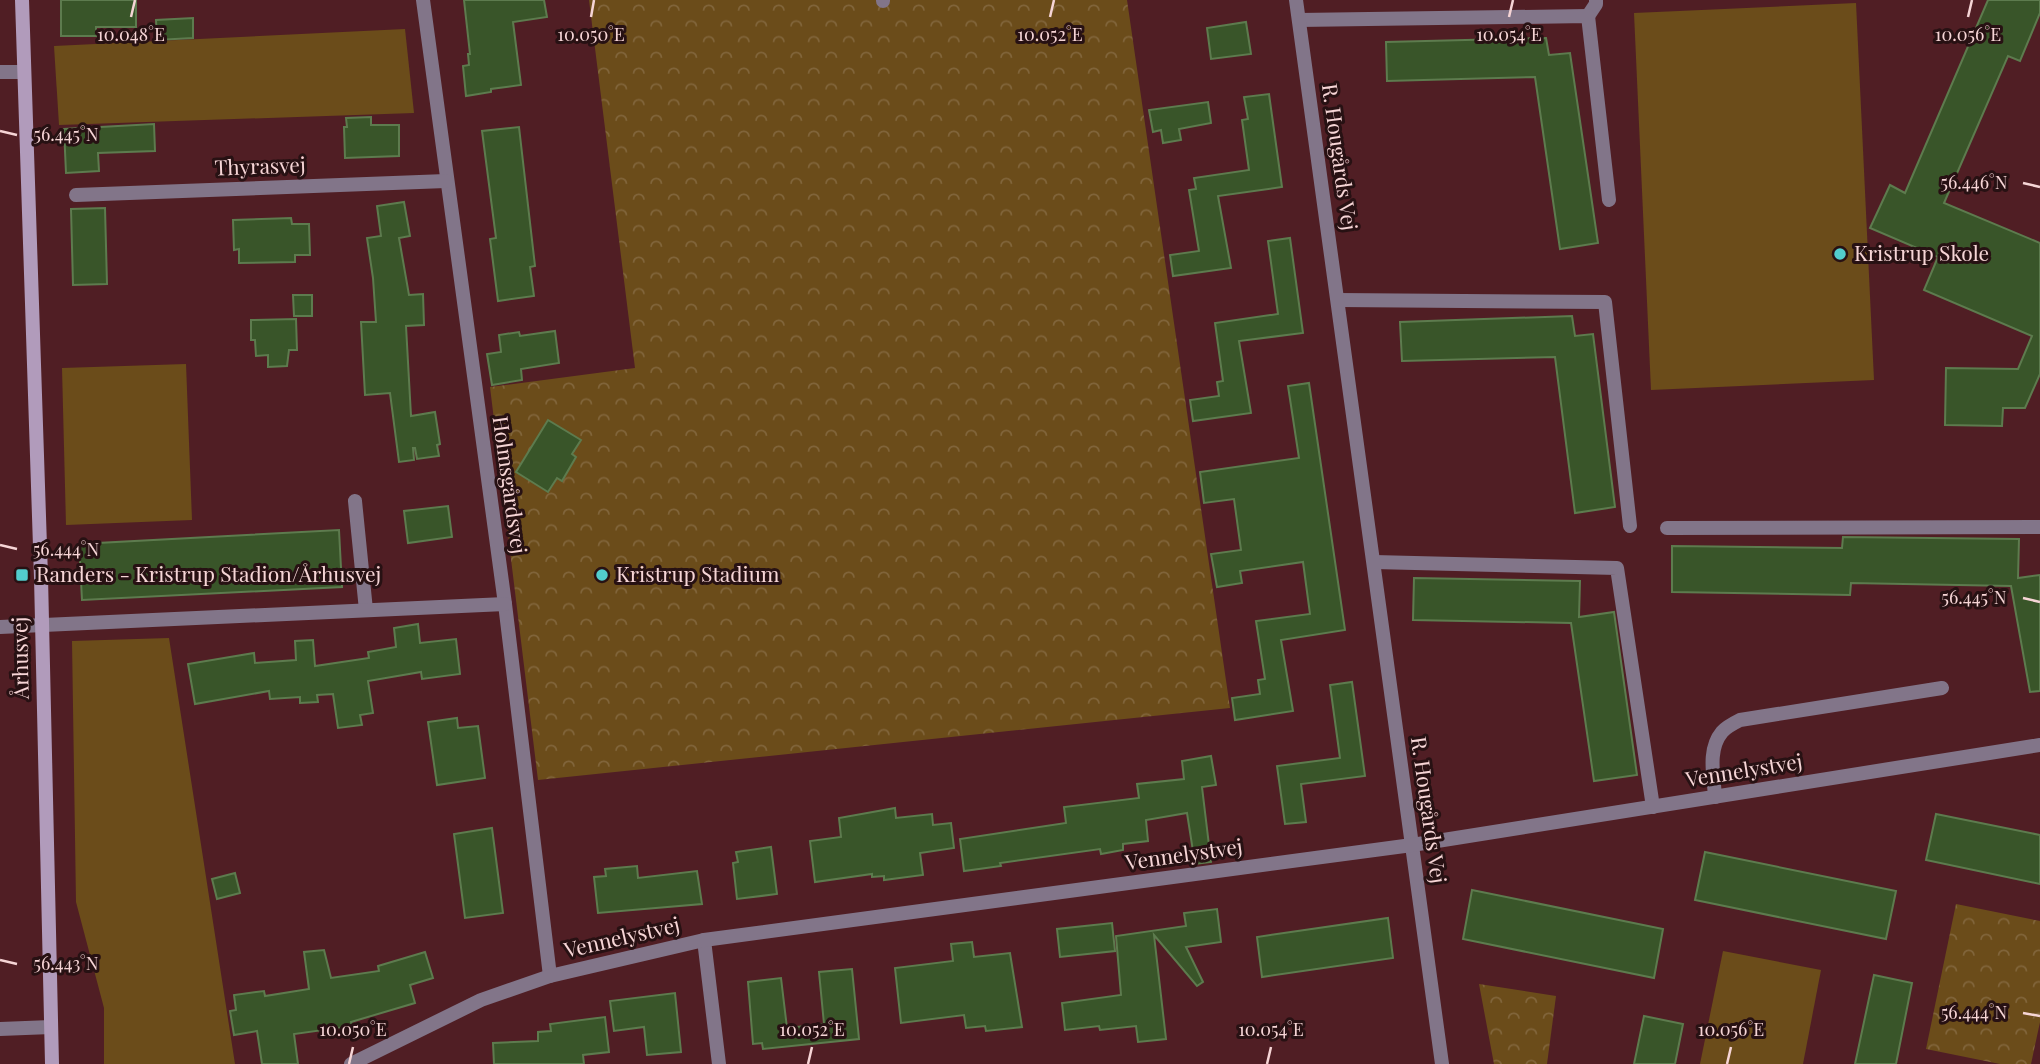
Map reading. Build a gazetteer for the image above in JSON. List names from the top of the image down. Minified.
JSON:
{"streets":{"main road":["Århusvej"],"street":["R. Hougårds Vej","Thyrasvej","Holmsgårdsvej","Vennelystvej"]},"crossings":[["R. Hougårds Vej","Vennelystvej"],["Thyrasvej","Holmsgårdsvej"],["Holmsgårdsvej","Vennelystvej"]],"places":{"other":["Kristrup Skole","Kristrup Stadium"],"transit":["Randers - Kristrup Stadion/Århusvej"]},"coordinates":["10.048°E","10.050°E","10.052°E","10.054°E","10.056°E","56.445°N","56.446°N","56.444°N","56.443°N"]}
